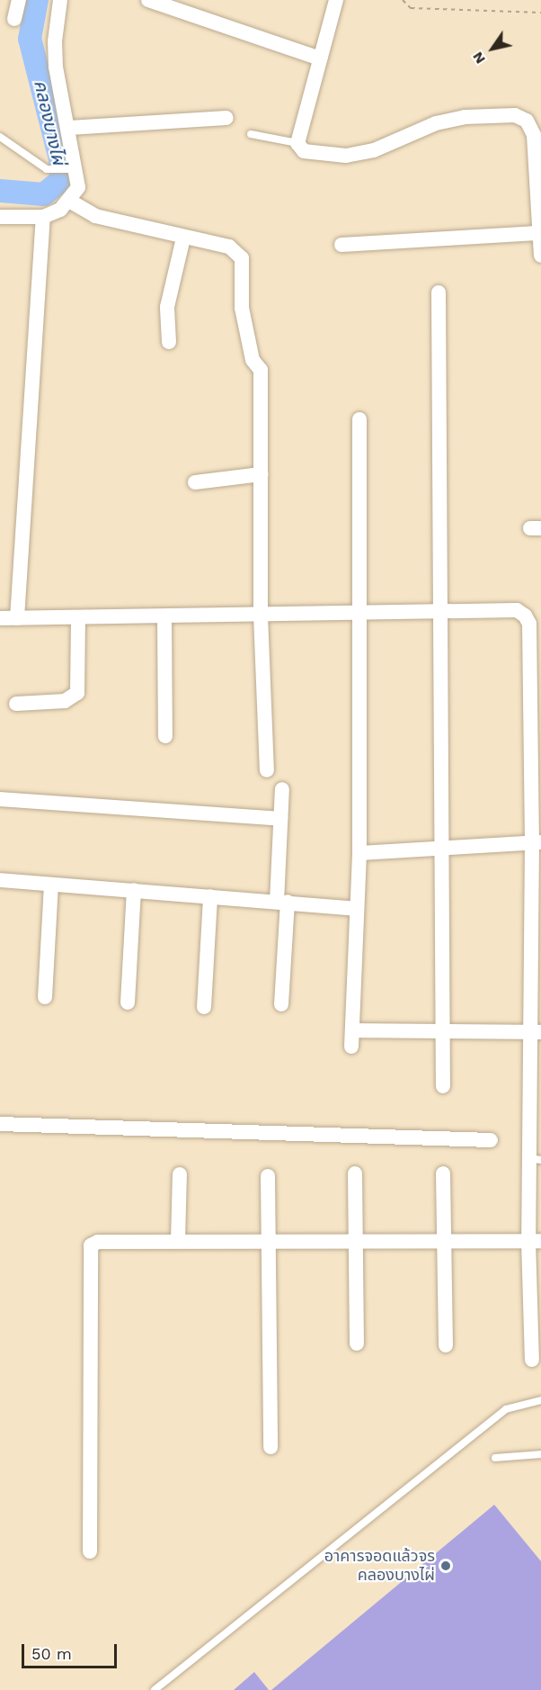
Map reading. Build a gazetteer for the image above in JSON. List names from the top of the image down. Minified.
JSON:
{"water":["คลองบางไผ่"],"places":["อาคารจอดแล้วจร คลองบางไผ่"],"scale_bar":"50 m","north":"bottom left"}
